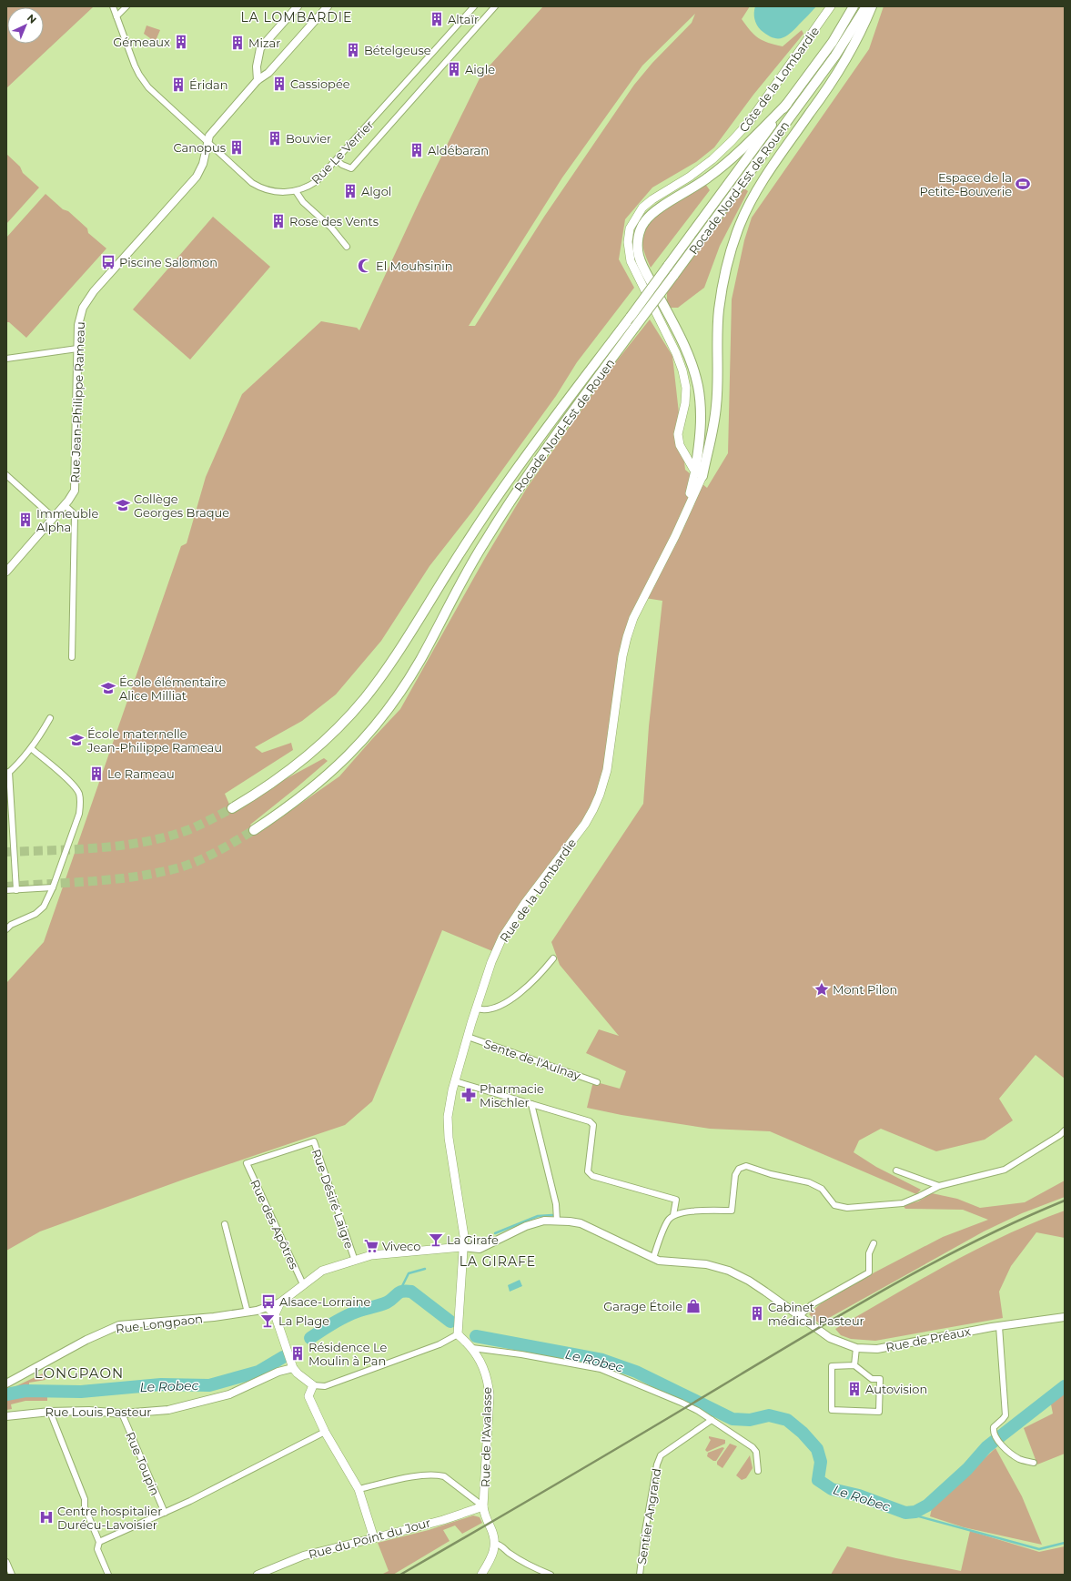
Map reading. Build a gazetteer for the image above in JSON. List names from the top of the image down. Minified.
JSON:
{"streets":{"highway":["Rocade Nord-Est de Rouen"],"main road":["Côte de la Lombardie","Rue de la Lombardie","Rue de l'Avalasse","Rue du Point du Jour"],"street":["Rue Le Verrier","Rue Jean-Philippe Rameau","Sente de l'Aulnay","Rue Désiré Laigre","Rue des Apôtres","Rue Longpaon","Rue de Préaux","Rue Louis Pasteur","Rue Toupin","Sentier Angrand"]},"crossings":[["Côte de la Lombardie","Rue de la Lombardie"],["Rue Le Verrier","Rue Jean-Philippe Rameau"],["Rue de la Lombardie","Sente de l'Aulnay"],["Rue de la Lombardie","Rue de Préaux"],["Rue de la Lombardie","Rue de l'Avalasse"],["Rue Désiré Laigre","Rue des Apôtres"],["Rue Louis Pasteur","Rue Toupin"],["Rue de l'Avalasse","Rue du Point du Jour"]],"districts":["LA LOMBARDIE","LA GIRAFE","LONGPAON"],"water":["Le Robec"],"places":{"building":["Altaïr","Gémeaux","Mizar","Bételgeuse","Aigle","Cassiopée","Éridan","Bouvier","Canopus","Aldébaran","Algol","Rose des Vents","Immeuble Alpha","Le Rameau","Cabinet médical Pasteur","Résidence Le Moulin à Pan","Autovision"],"sports":["Espace de la Petite-Bouverie"],"bus stop":["Piscine Salomon","Alsace-Lorraine"],"mosque":["El Mouhsinin"],"school or university":["Collège Georges Braque","École élémentaire Alice Milliat","École maternelle Jean-Philippe Rameau"],"place":["Mont Pilon"],"pharmacy":["Pharmacie Mischler"],"bar":["La Girafe","La Plage"],"supermarket":["Viveco"],"shop":["Garage Étoile"],"hospital":["Centre hospitalier Durécu-Lavoisier"]},"north":"top right"}
